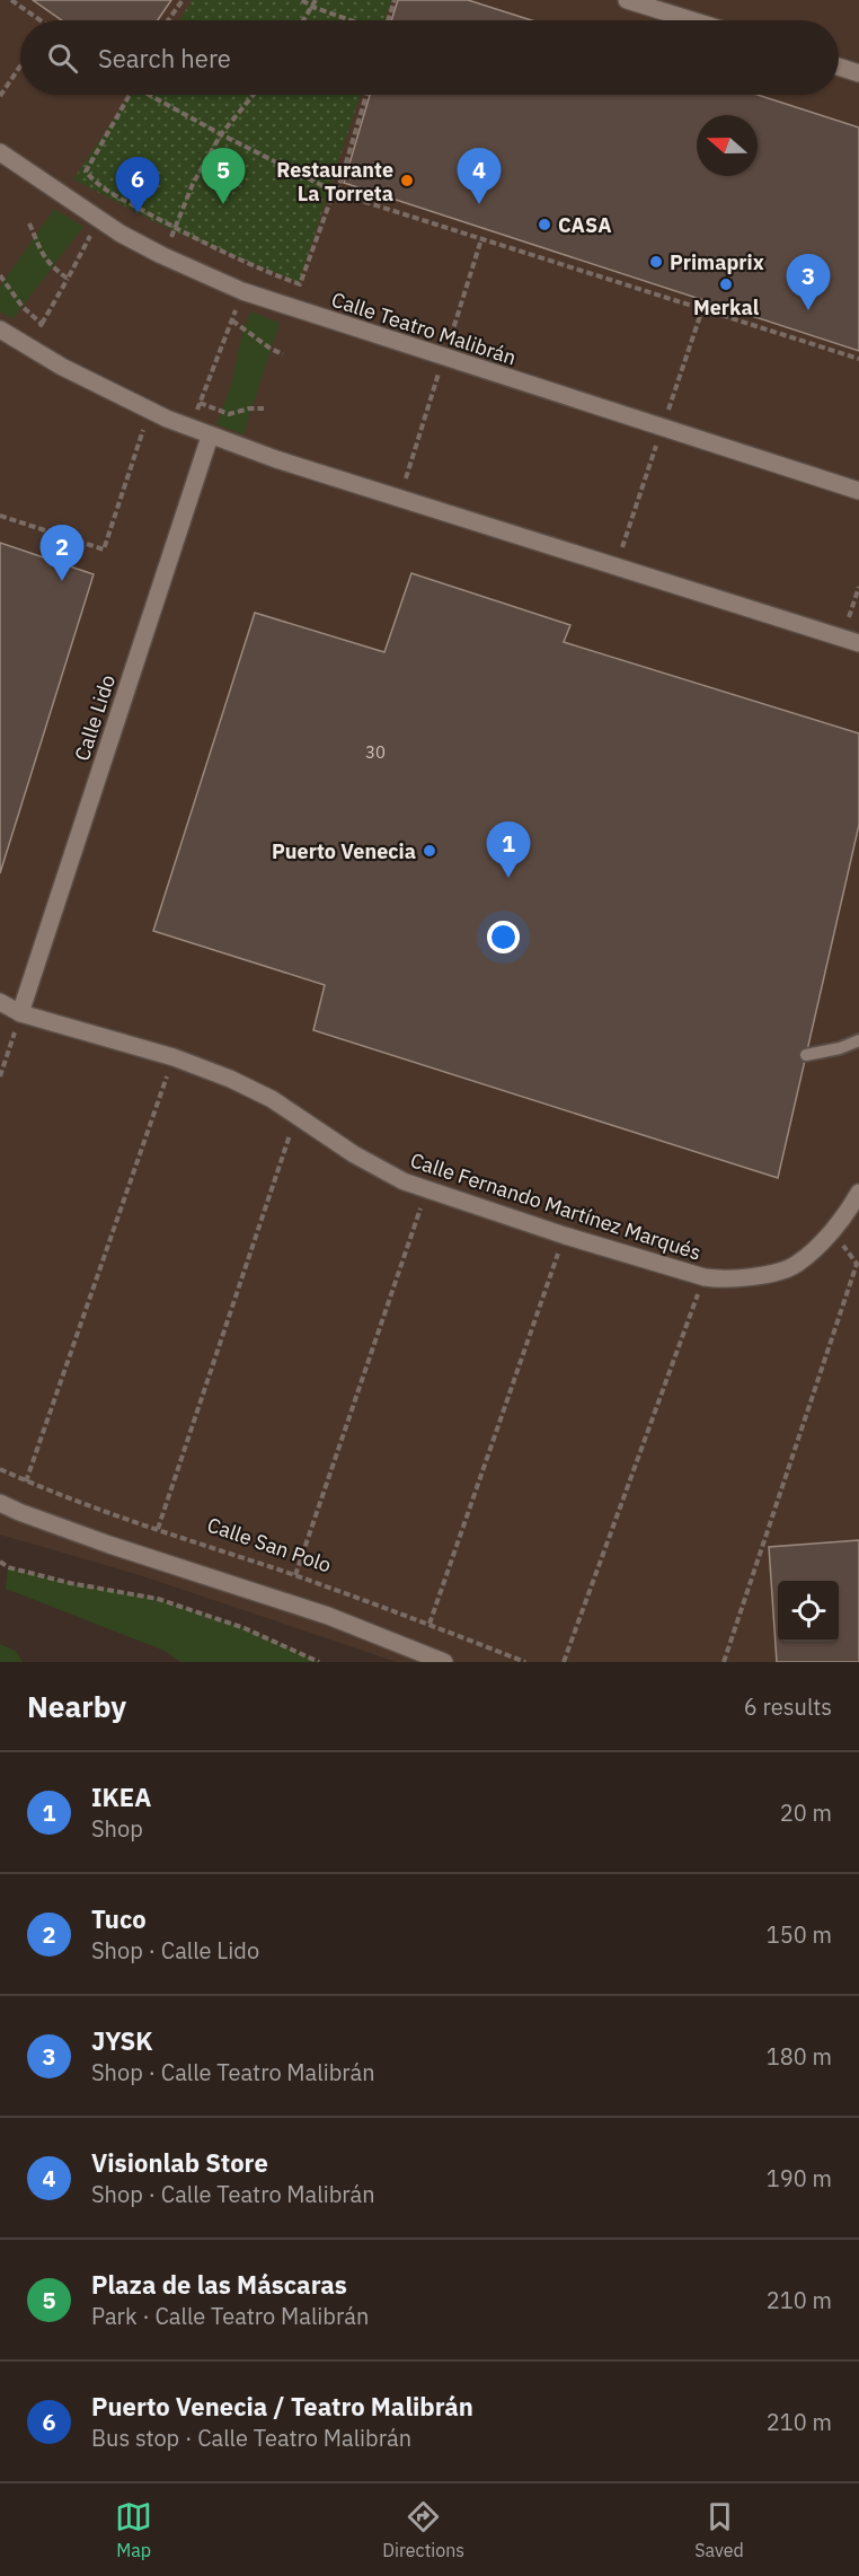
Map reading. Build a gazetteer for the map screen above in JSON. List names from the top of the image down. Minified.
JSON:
{"streets":{"street":["Calle Teatro Malibrán","Calle Lido","Calle Fernando Martínez Marqués"],"path":["Calle San Polo"]},"crossings":[["Calle Lido","Calle Fernando Martínez Marqués"]],"places":["Restaurante La Torreta","CASA","Primaprix","Merkal","Puerto Venecia"],"house_numbers":["30"],"north":"left","page":{"search":"Search here","pins":["4","5","6","3","2","1"],"heading":["Nearby","6 results"],"list":[{"mark":"1","name":"IKEA","note":"Shop","value":"20 m"},{"mark":"2","name":"Tuco","note":"Shop · Calle Lido","value":"150 m"},{"mark":"3","name":"JYSK","note":"Shop · Calle Teatro Malibrán","value":"180 m"},{"mark":"4","name":"Visionlab Store","note":"Shop · Calle Teatro Malibrán","value":"190 m"},{"mark":"5","name":"Plaza de las Máscaras","note":"Park · Calle Teatro Malibrán","value":"210 m"},{"mark":"6","name":"Puerto Venecia / Teatro Malibrán","note":"Bus stop · Calle Teatro Malibrán","value":"210 m"}],"nav":["Map","Directions","Saved"]}}
